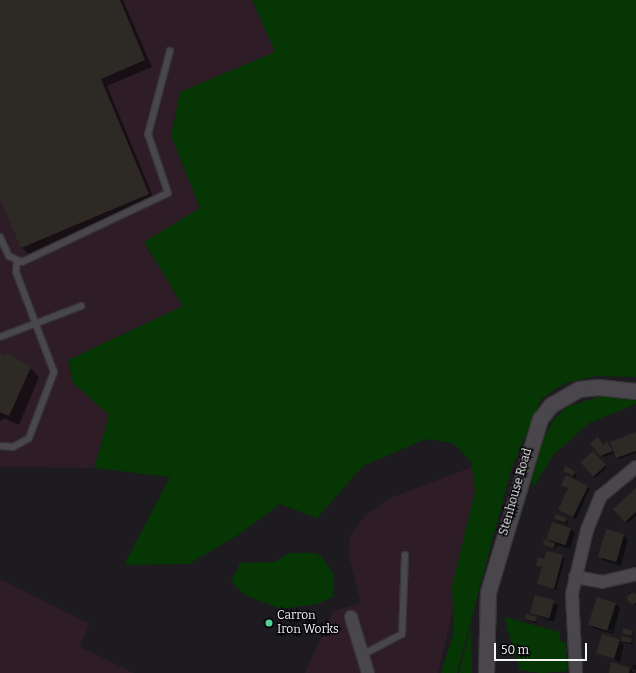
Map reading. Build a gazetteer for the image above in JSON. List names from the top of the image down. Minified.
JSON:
{"streets":{"street":["Stenhouse Road"]},"places":["Carron Iron Works"],"scale_bar":"50 m"}
